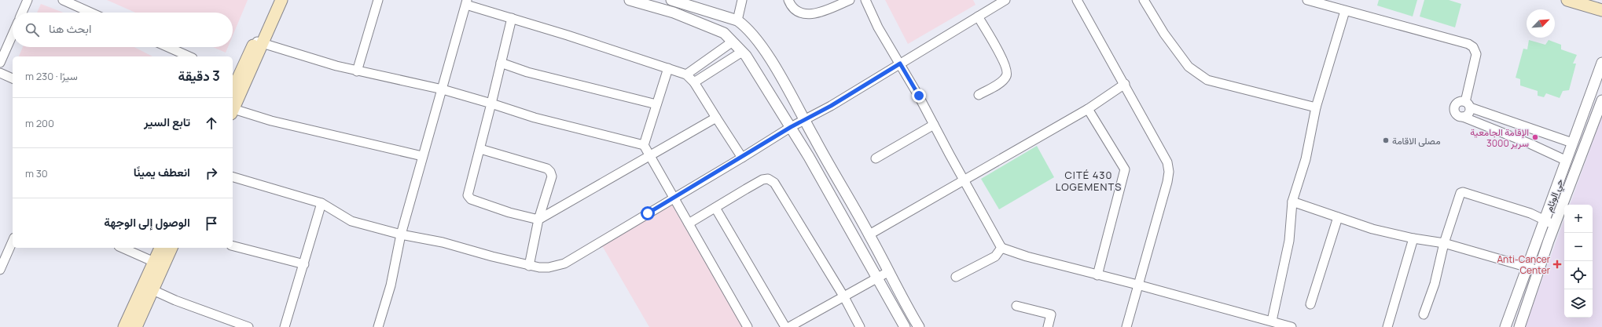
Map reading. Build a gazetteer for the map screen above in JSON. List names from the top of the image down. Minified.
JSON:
{"streets":{"street":["حي الوئام"]},"districts":["CITÉ 430 LOGEMENTS"],"places":{"other":["الإقامة الجامعية 3000 سرير","مصلى الاقامة"],"health":["Anti-Cancer Center"]},"north":"top right","page":{"search":"ابحث هنا","heading":["3 دقيقة","سيرًا · 230 m"],"list":[["تابع السير","200 m"],["انعطف يمينًا","30 m"],"الوصول إلى الوجهة"],"map_buttons":["+","−"]}}
